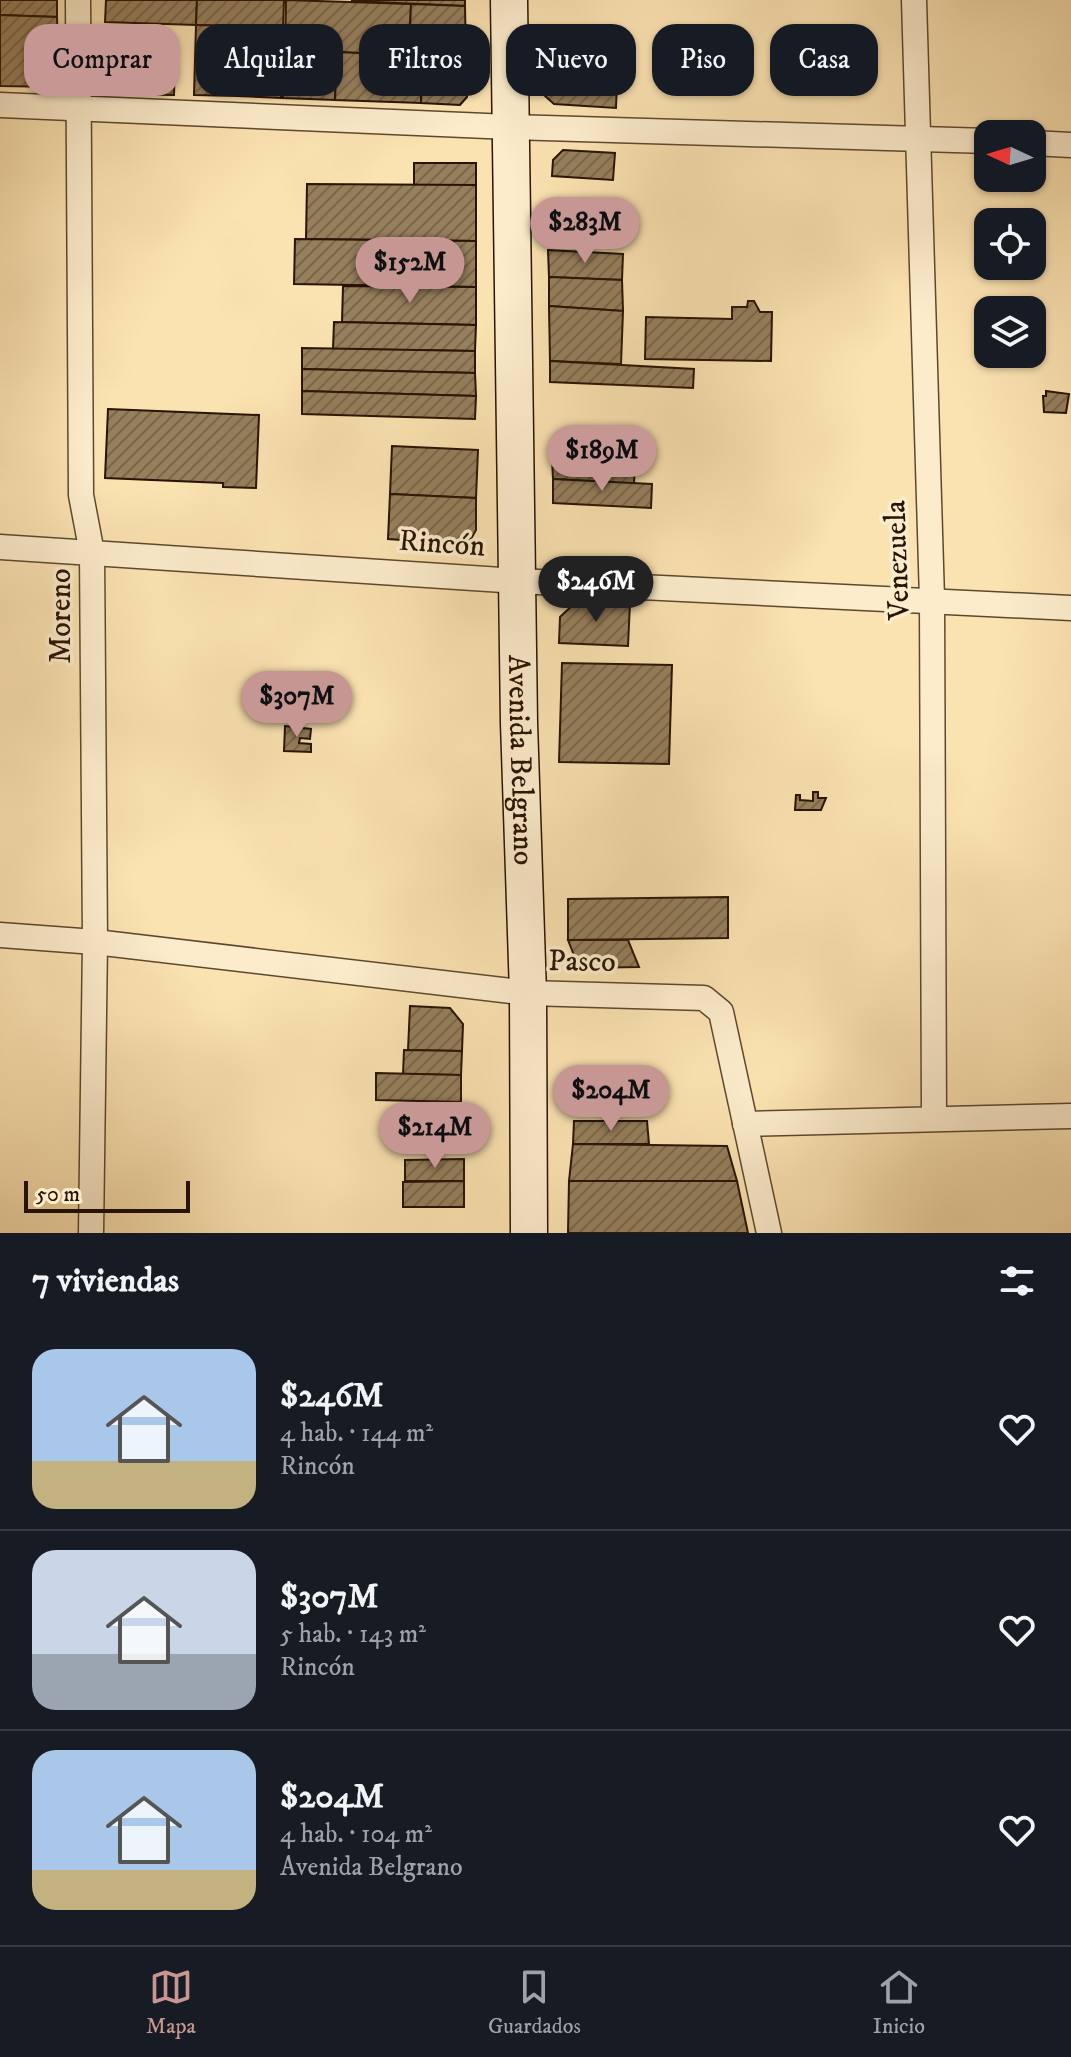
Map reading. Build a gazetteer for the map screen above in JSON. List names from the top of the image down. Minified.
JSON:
{"streets":{"main road":["Avenida Belgrano"],"street":["Rincón","Venezuela","Moreno","Pasco"]},"crossings":[["Rincón","Venezuela"],["Rincón","Moreno"],["Rincón","Avenida Belgrano"],["Moreno","Pasco"],["Avenida Belgrano","Pasco"]],"scale_bar":"50 m","north":"left","page":{"chip":["Comprar","Alquilar","Filtros","Nuevo","Piso","Casa"],"price":["$283M","$152M","$189M","$246M","$307M","$204M","$214M"],"scale":"50 m","heading":"7 viviendas","list":[{"name":"$246M","note":"4 hab. · 144 m² · Rincón"},{"name":"$307M","note":"5 hab. · 143 m² · Rincón"},{"name":"$204M","note":"4 hab. · 104 m² · Avenida Belgrano"}],"tabs":["Mapa","Guardados","Inicio"]}}
